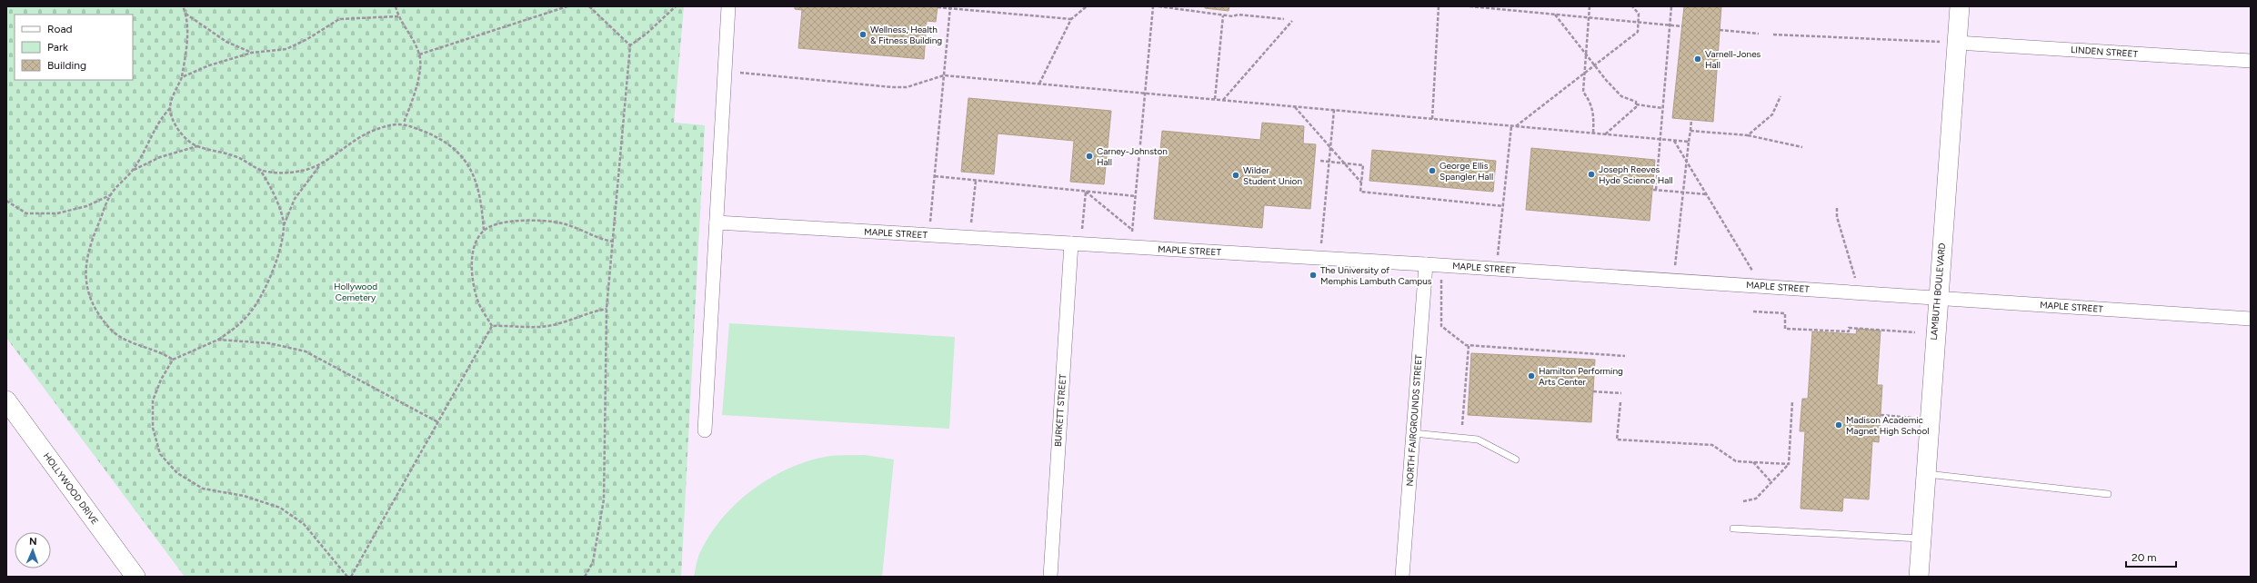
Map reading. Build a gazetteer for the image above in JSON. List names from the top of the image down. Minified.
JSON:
{"streets":{"street":["LINDEN STREET","MAPLE STREET","LAMBUTH BOULEVARD","BURKETT STREET","NORTH FAIRGROUNDS STREET","HOLLYWOOD DRIVE"]},"crossings":[["LINDEN STREET","LAMBUTH BOULEVARD"],["MAPLE STREET","LAMBUTH BOULEVARD"],["MAPLE STREET","BURKETT STREET"],["MAPLE STREET","NORTH FAIRGROUNDS STREET"]],"parks":["Hollywood Cemetery"],"places":["Wellness, Health & Fitness Building","Varnell-Jones Hall","Carney-Johnston Hall","George Ellis Spangler Hall","Joseph Reeves Hyde Science Hall","Wilder Student Union","The University of Memphis Lambuth Campus","Hamilton Performing Arts Center","Madison Academic Magnet High School"],"legend":["Road","Park","Building"],"scale_bar":"20 m","north":"top"}
